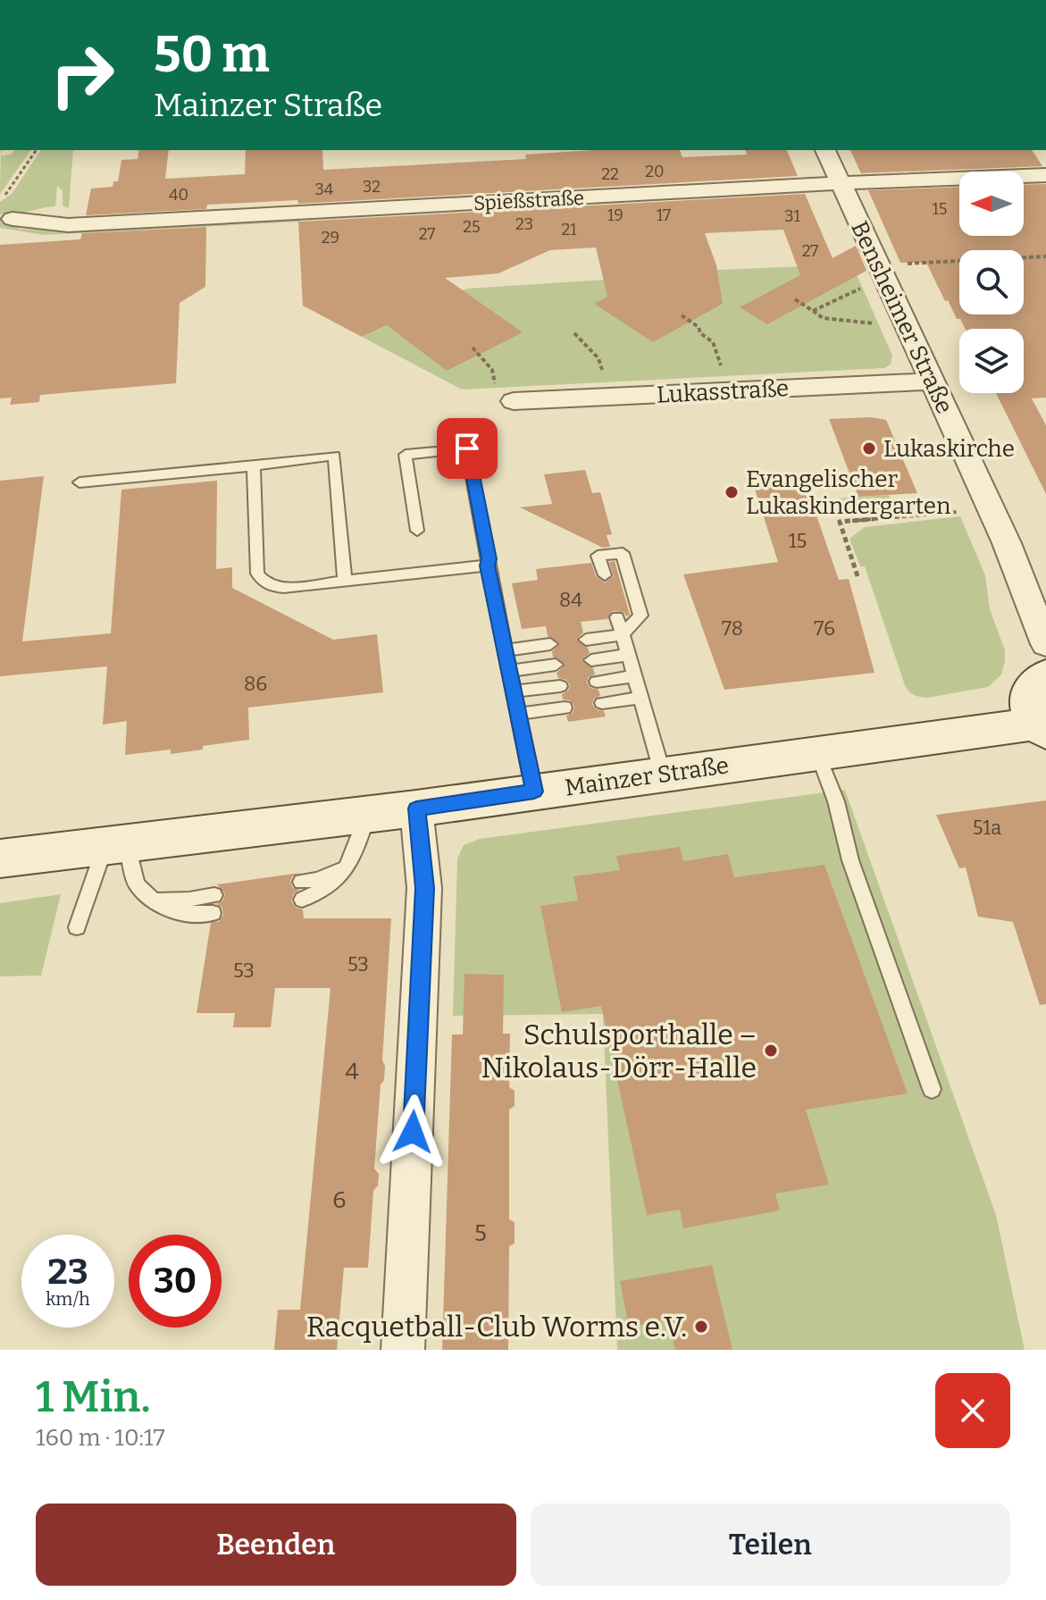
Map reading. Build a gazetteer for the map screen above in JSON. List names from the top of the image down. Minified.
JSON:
{"streets":{"main road":["Mainzer Straße"],"street":["Spießstraße","Bensheimer Straße","Lukasstraße"]},"crossings":[["Spießstraße","Bensheimer Straße"],["Bensheimer Straße","Lukasstraße"]],"places":["Lukaskirche","Evangelischer Lukaskindergarten","Schulsporthalle – Nikolaus-Dörr-Halle","Racquetball-Club Worms e.V."],"house_numbers":["20","22","32","34","40","15","19","17","31","23","25","21","27","29","27","15","84","78","76","86","51a","53","53","4","6","5"],"north":"left","page":{"turn":["50 m","Mainzer Straße"],"speed":"23 km/h","limit":"30","heading":["1 Min.","160 m · 10:17"],"buttons":["Beenden","Teilen"]}}
